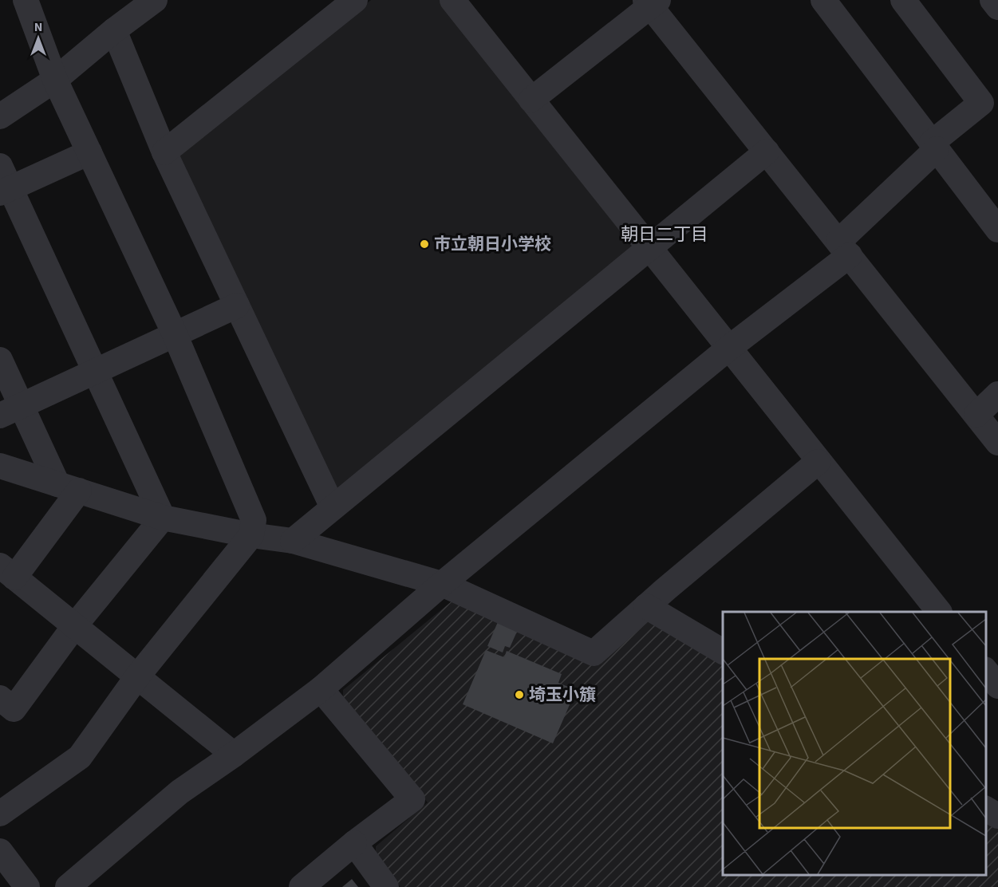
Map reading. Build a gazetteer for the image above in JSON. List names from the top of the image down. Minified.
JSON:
{"districts":["朝日二丁目"],"places":["市立朝日小学校","埼玉小籏"],"north":"top"}
